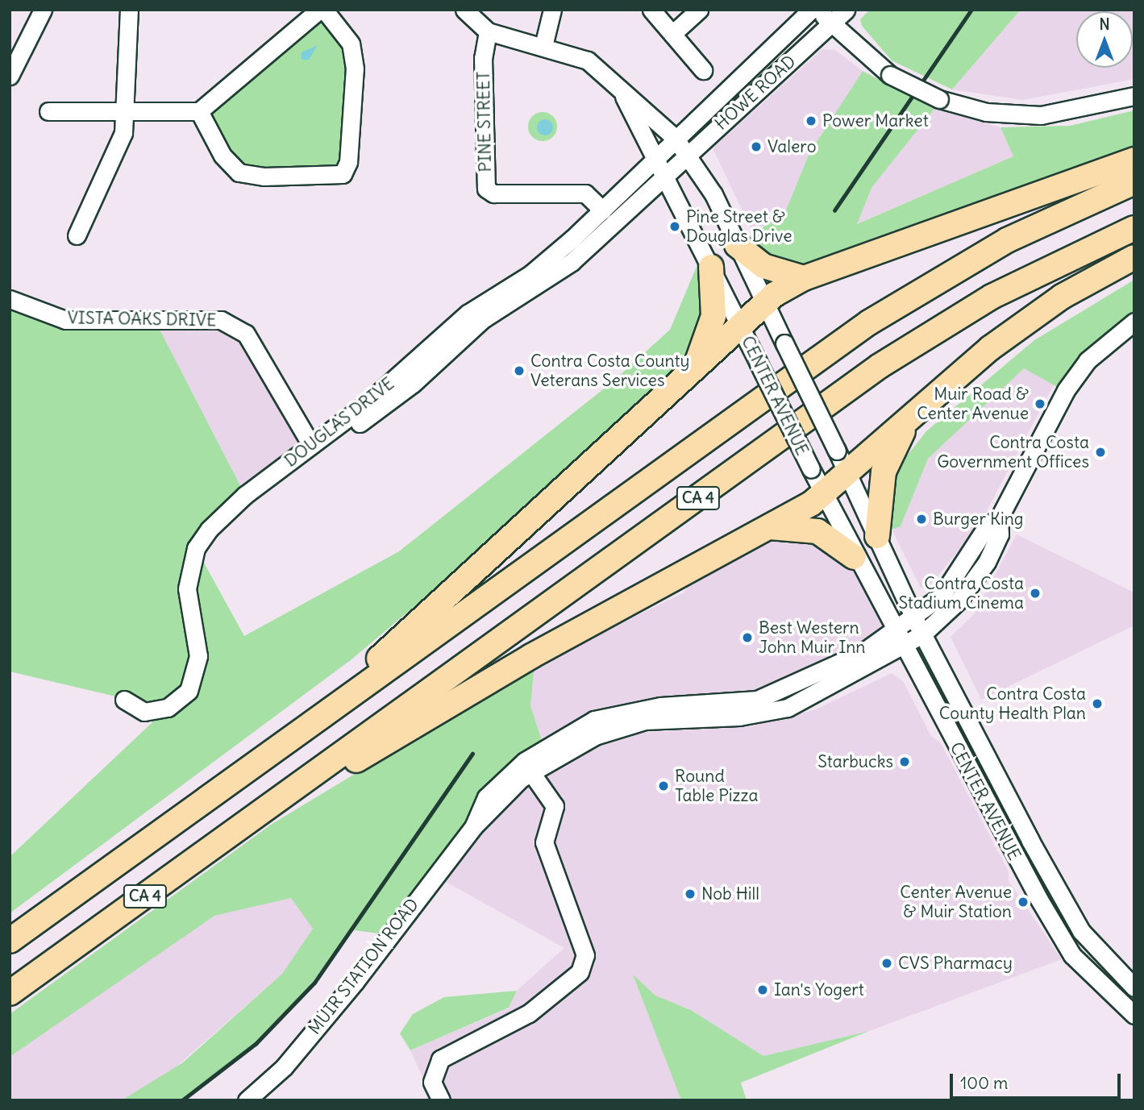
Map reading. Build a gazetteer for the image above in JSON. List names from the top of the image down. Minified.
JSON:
{"streets":{"highway":["CA 4"],"street":["HOWE ROAD","PINE STREET","VISTA OAKS DRIVE","CENTER AVENUE","DOUGLAS DRIVE","MUIR STATION ROAD"]},"crossings":[["HOWE ROAD","DOUGLAS DRIVE"],["PINE STREET","DOUGLAS DRIVE"],["VISTA OAKS DRIVE","DOUGLAS DRIVE"],["CENTER AVENUE","MUIR STATION ROAD"]],"places":["Power Market","Valero","Pine Street & Douglas Drive","Contra Costa County Veterans Services","Muir Road & Center Avenue","Contra Costa Government Offices","Burger King","Contra Costa Stadium Cinema","Best Western John Muir Inn","Contra Costa County Health Plan","Starbucks","Round Table Pizza","Nob Hill","Center Avenue & Muir Station","CVS Pharmacy","Ian's Yogert"],"scale_bar":"100 m","north":"top"}
